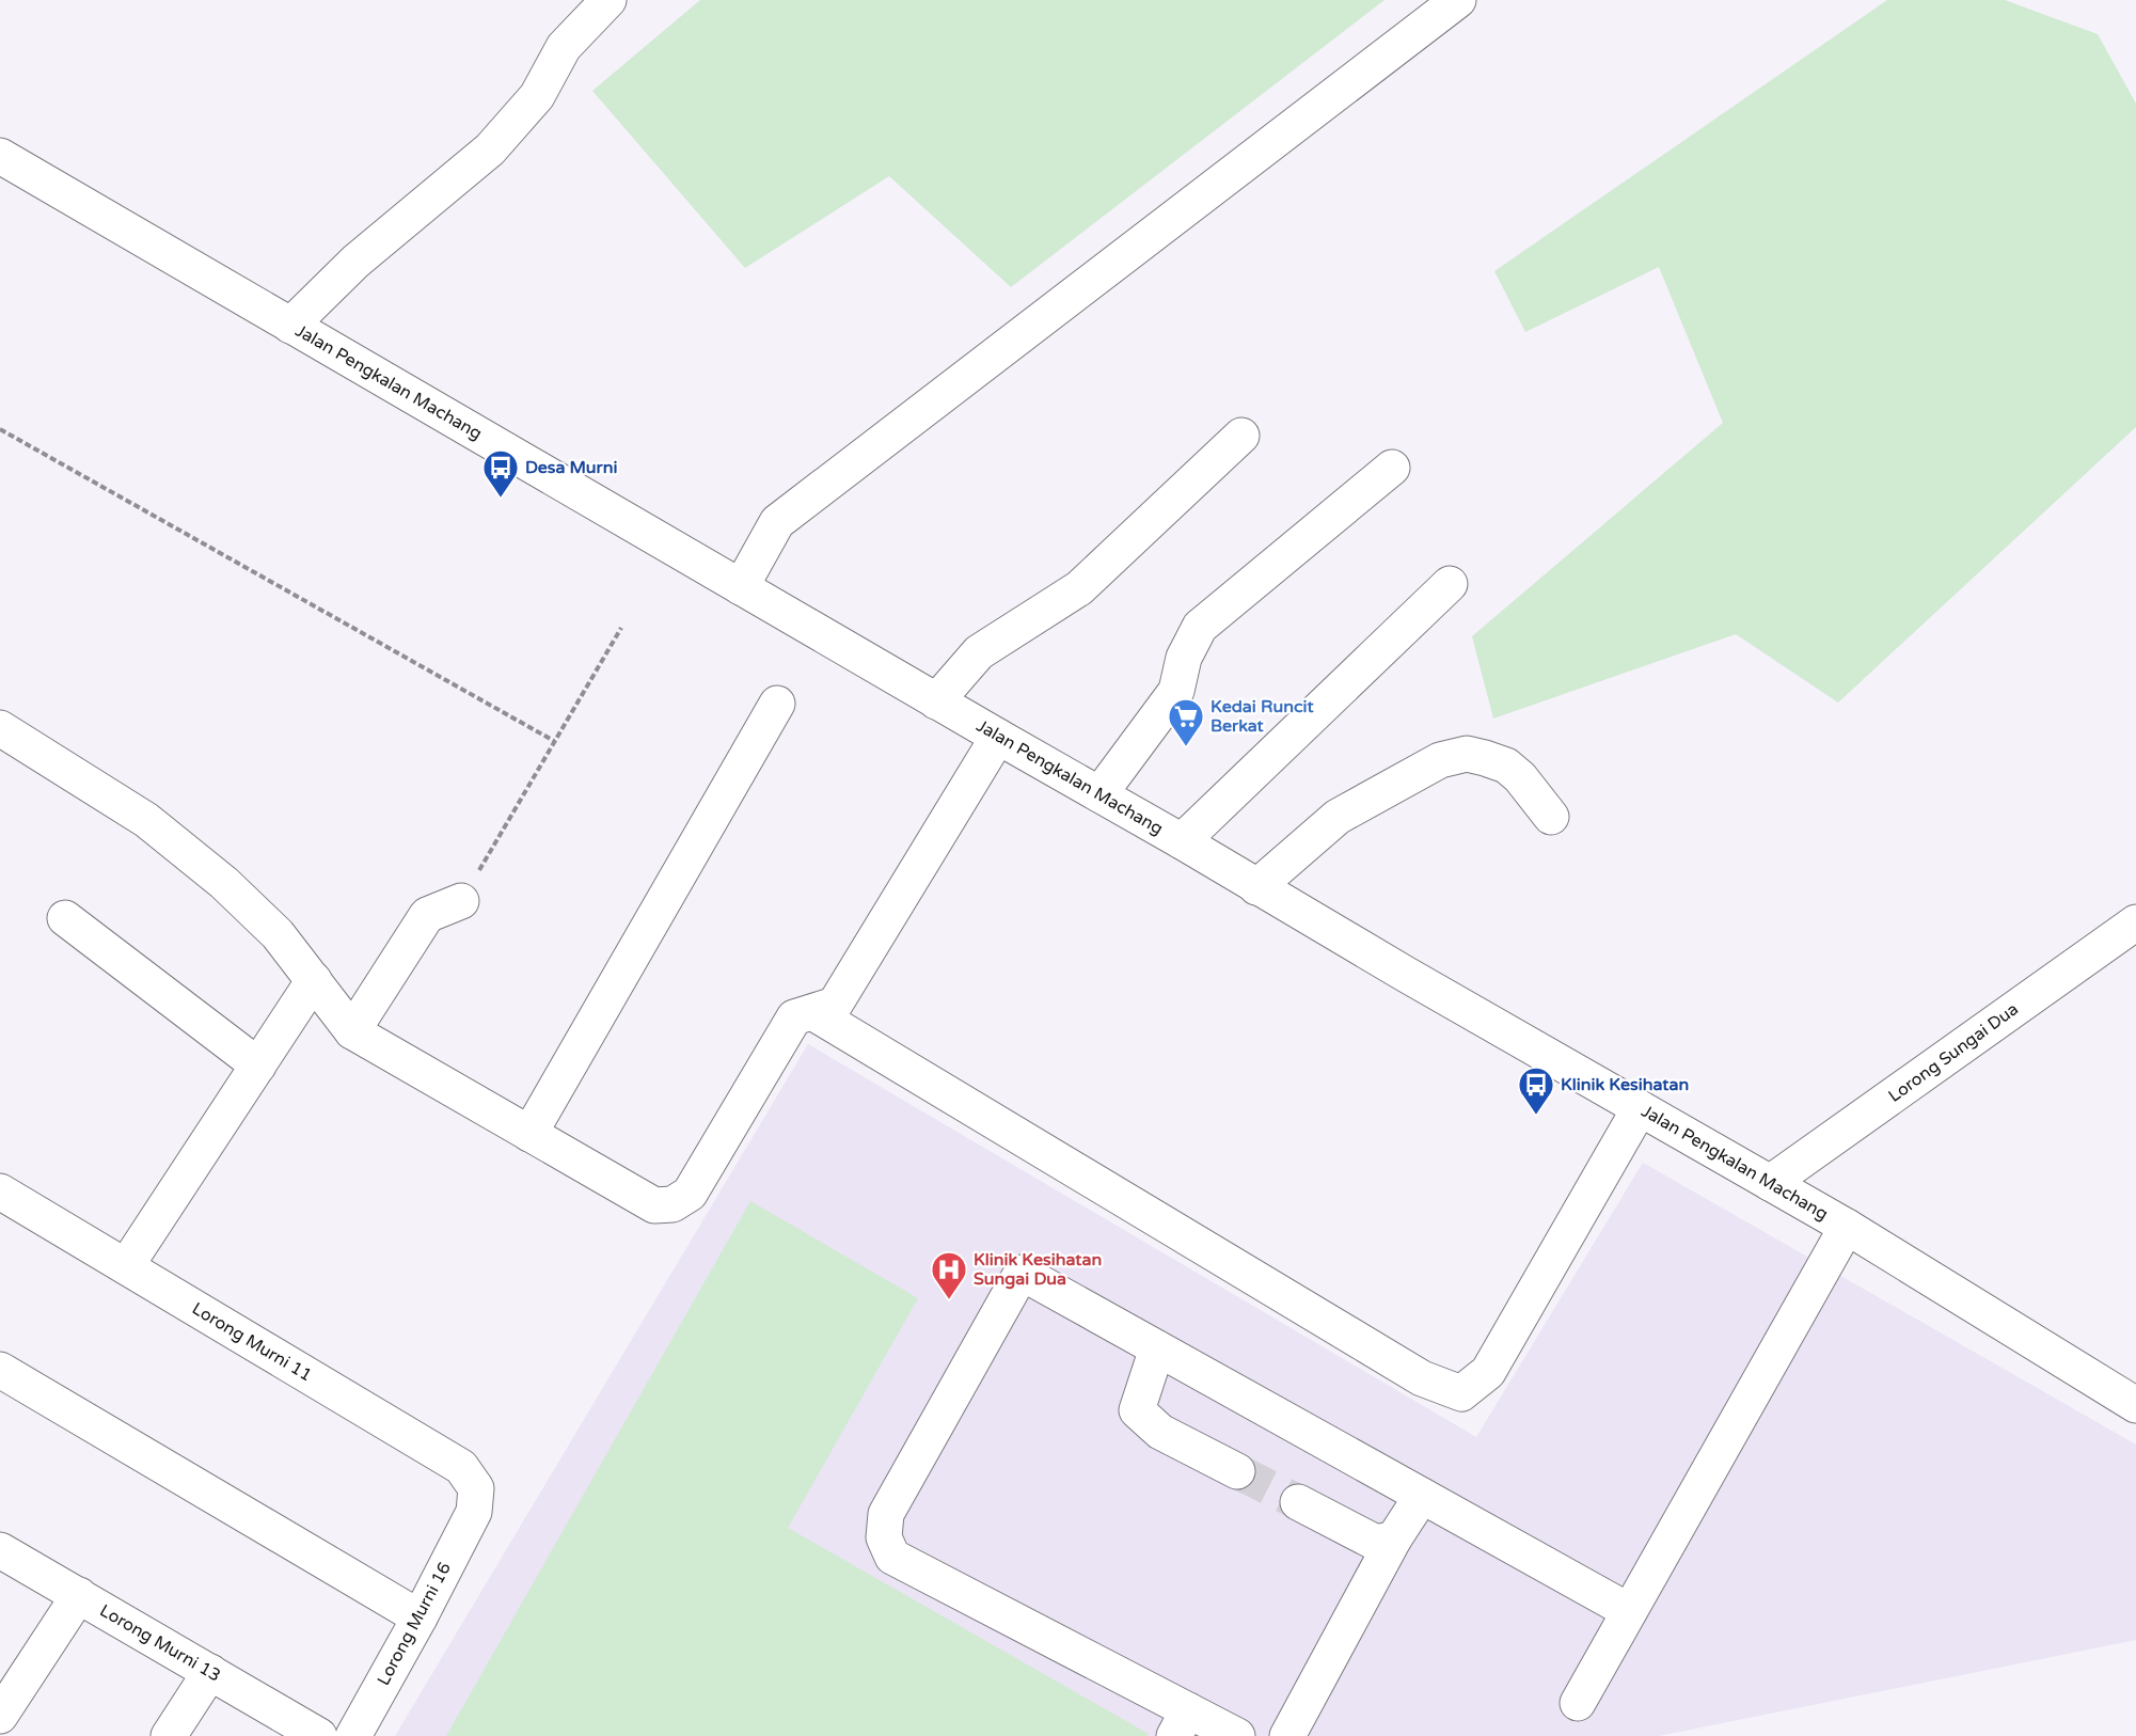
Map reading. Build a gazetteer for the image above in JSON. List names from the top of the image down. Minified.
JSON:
{"streets":{"street":["Jalan Pengkalan Machang","Lorong Sungai Dua","Lorong Murni 11","Lorong Murni 16","Lorong Murni 13"]},"crossings":[["Jalan Pengkalan Machang","Lorong Sungai Dua"],["Lorong Murni 11","Lorong Murni 16"]],"places":{"bus stop":["Desa Murni","Klinik Kesihatan"],"supermarket":["Kedai Runcit Berkat"],"hospital":["Klinik Kesihatan Sungai Dua"]}}
